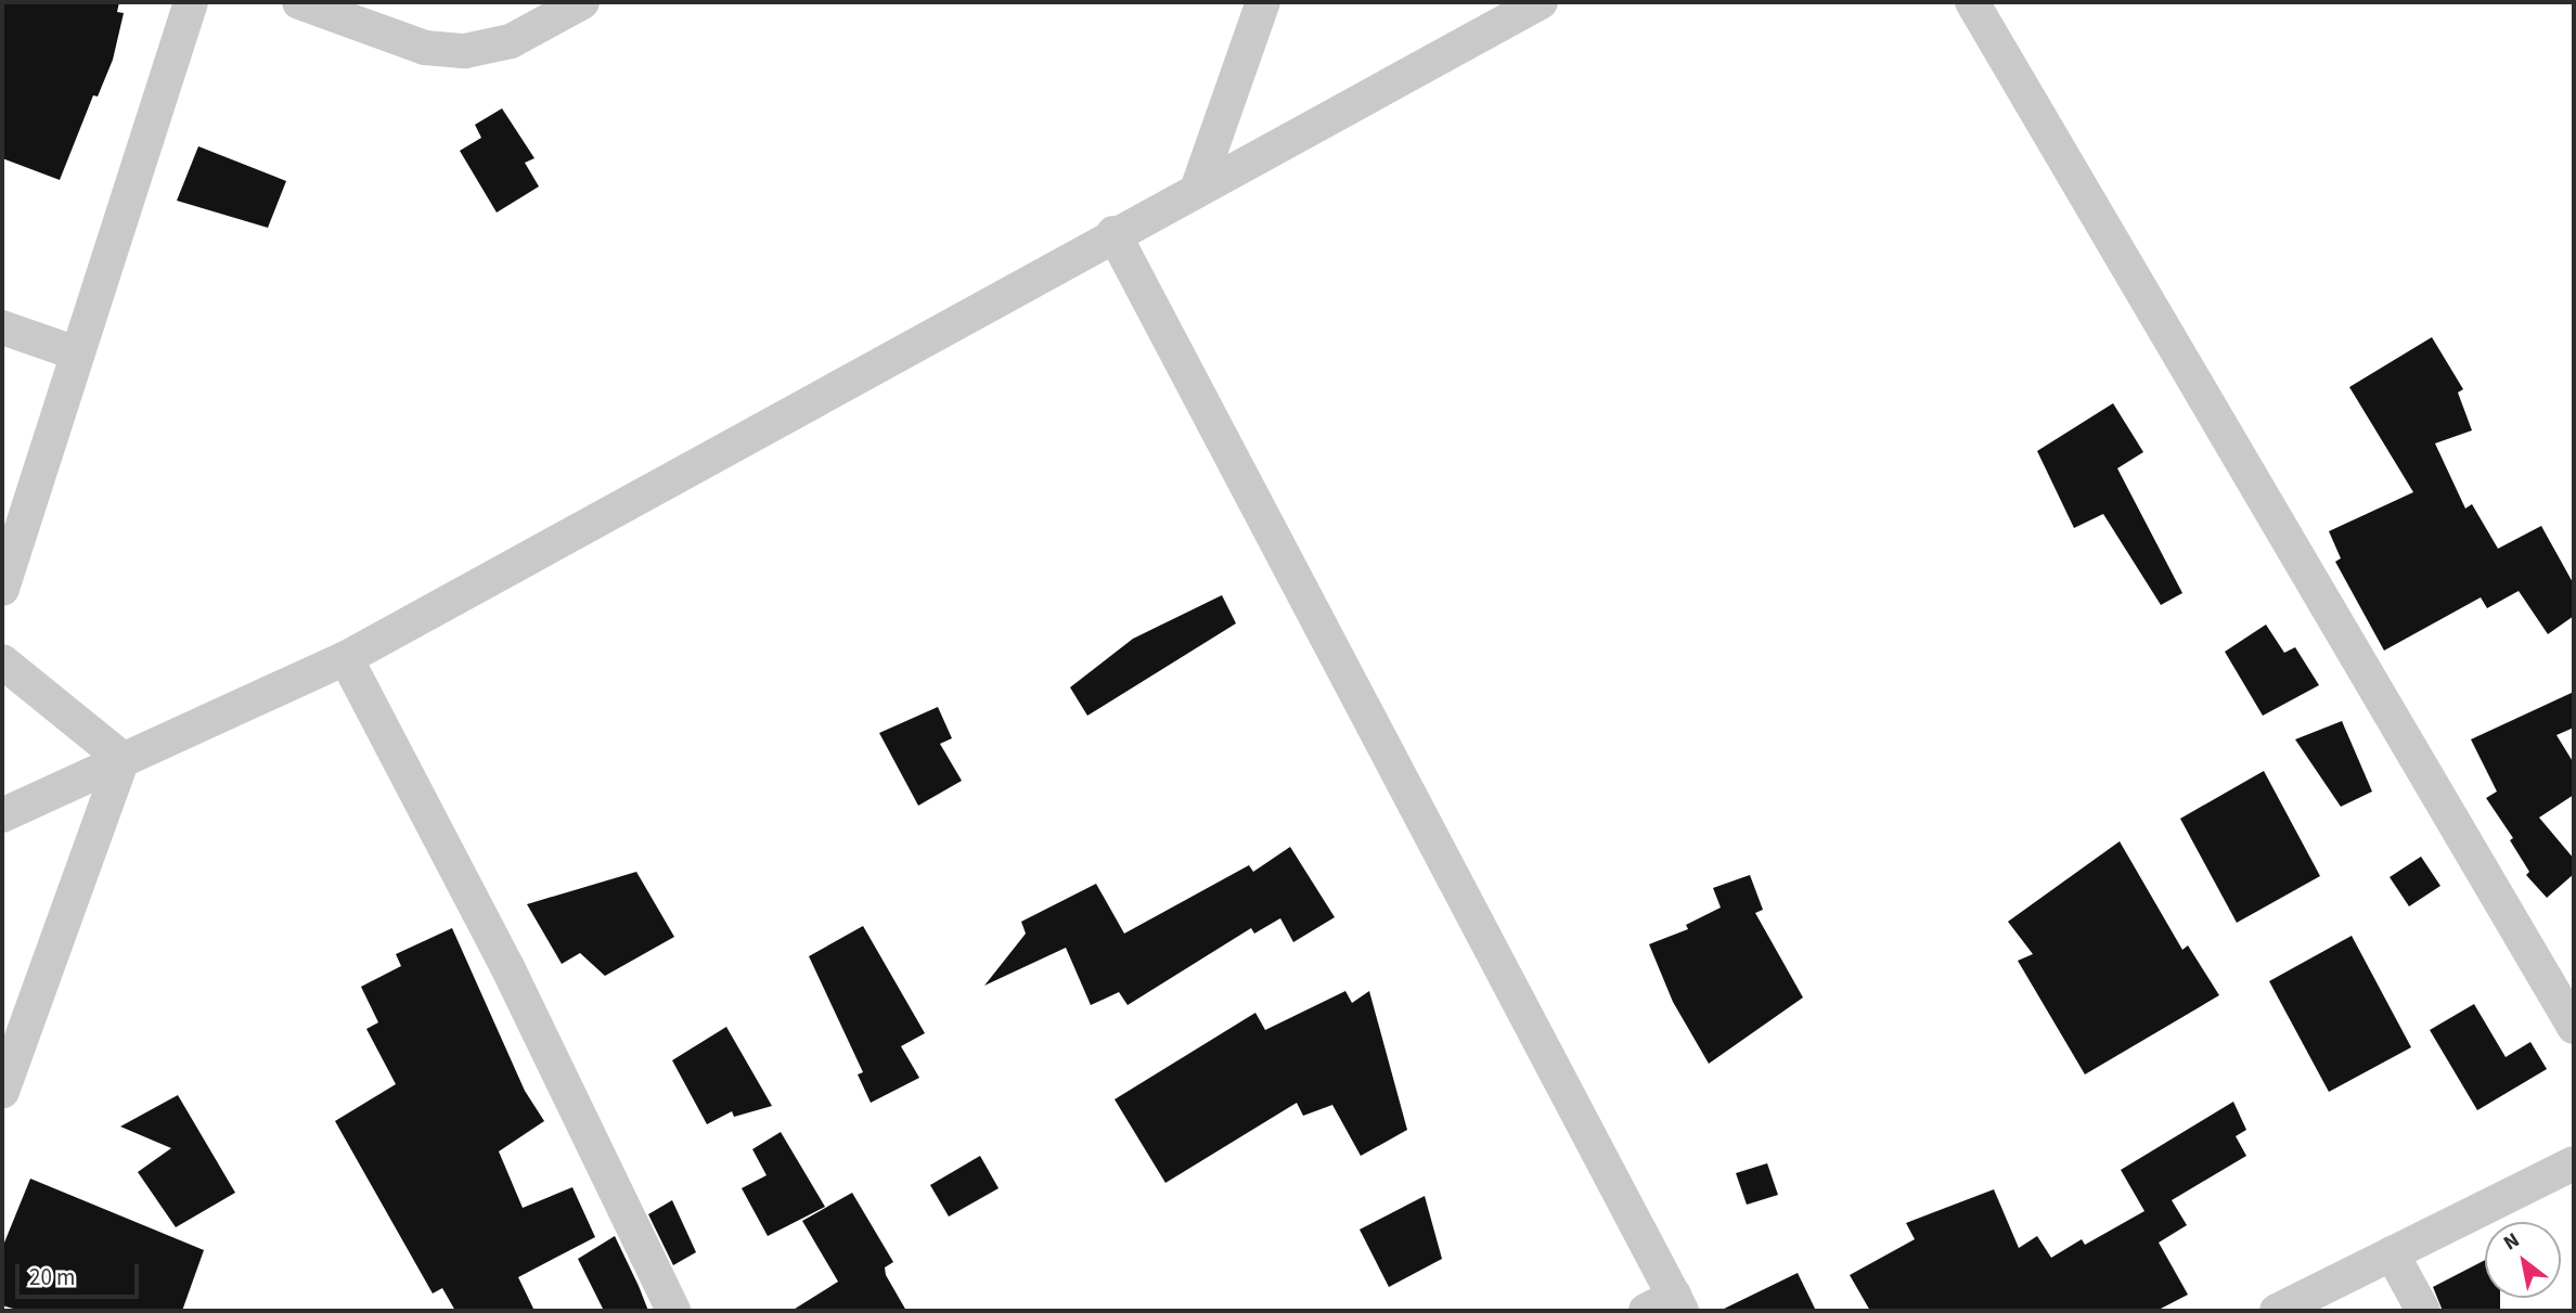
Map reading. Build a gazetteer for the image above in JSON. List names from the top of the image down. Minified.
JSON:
{"scale_bar":"20 m","north":"top left"}
